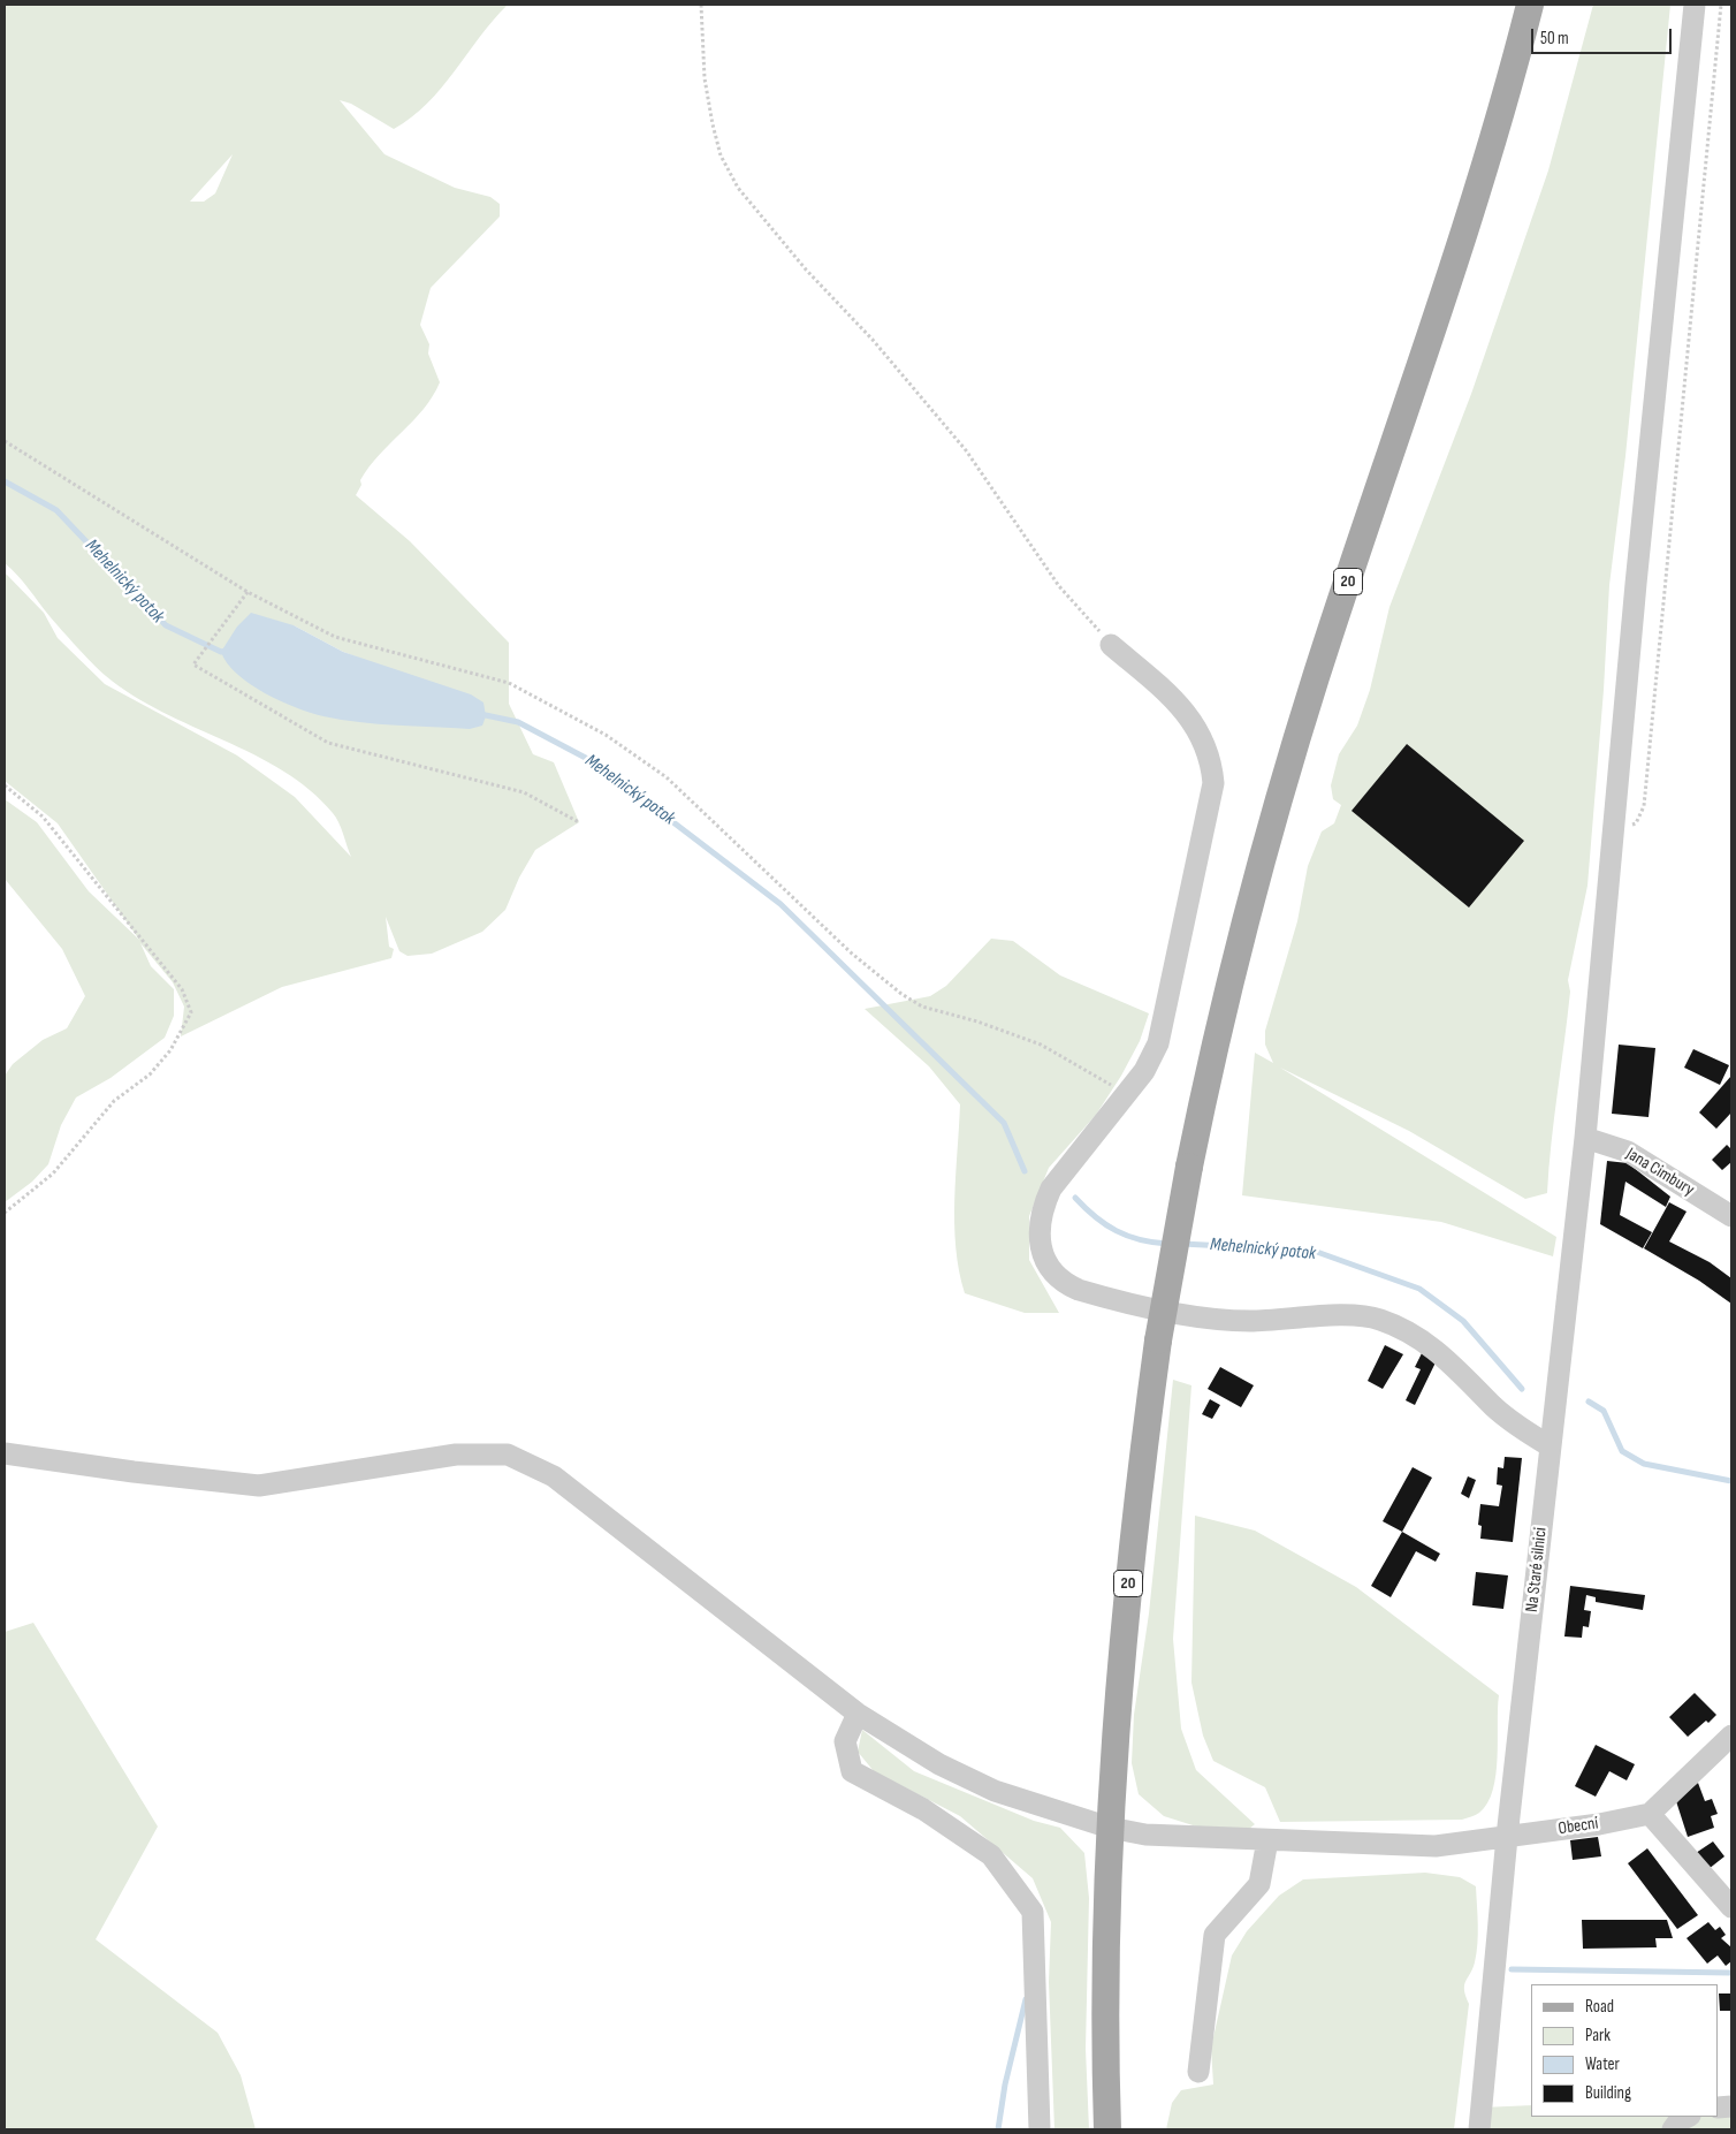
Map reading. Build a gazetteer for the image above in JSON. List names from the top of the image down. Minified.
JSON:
{"streets":{"main road":["20"],"street":["Jana Cimbury","Na Staré silnici","Obecní"]},"crossings":[["20","Obecní"],["Jana Cimbury","Na Staré silnici"],["Na Staré silnici","Obecní"]],"water":["Mehelnický potok"],"legend":["Road","Park","Water","Building"],"scale_bar":"50 m"}
